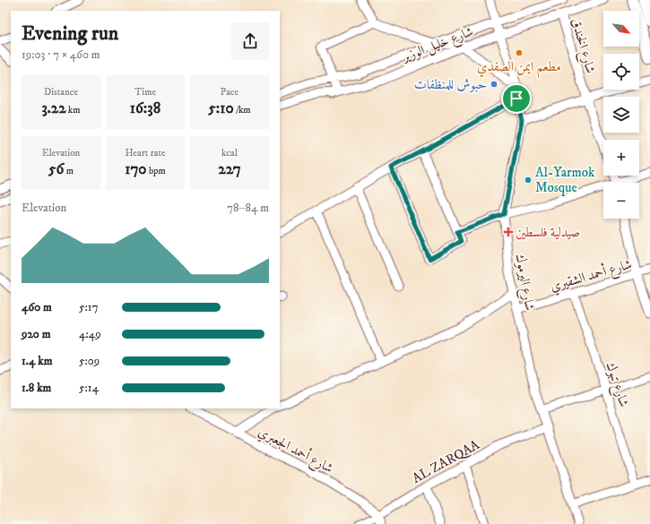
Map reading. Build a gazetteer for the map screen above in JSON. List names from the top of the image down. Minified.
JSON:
{"streets":{"street":["شارع خليل الوزير","شارع الخندق","شارع أحمد الشقيري","شارع اليرموك","شارع تبوك","شارع أحمد الجعبري","AL ZARQAA"]},"crossings":[["شارع خليل الوزير","شارع الخندق"],["شارع خليل الوزير","شارع اليرموك"],["شارع أحمد الشقيري","شارع اليرموك"],["شارع أحمد الشقيري","شارع تبوك"],["شارع اليرموك","AL ZARQAA"],["شارع أحمد الجعبري","AL ZARQAA"]],"places":{"other":["مطعم ايمن الصفدي","حبوش للمنظفات","Al-Yarmok Mosque"],"health":["صيدلية فلسطين"]},"north":"bottom right","page":{"map_buttons":["+","−"],"heading":["Evening run","19:03 · 7 × 460 m"],"stats":[["Distance","3.22 km"],["Time","16:38"],["Pace","5:10 /km"],["Elevation","56 m"],["Heart rate","170 bpm"],["kcal","227"]],"chart":["Elevation","78–84 m"],"list":[{"name":"460 m","note":"5:17"},{"name":"920 m","note":"4:49"},{"name":"1.4 km","note":"5:09"},{"name":"1.8 km","note":"5:14"}]}}
